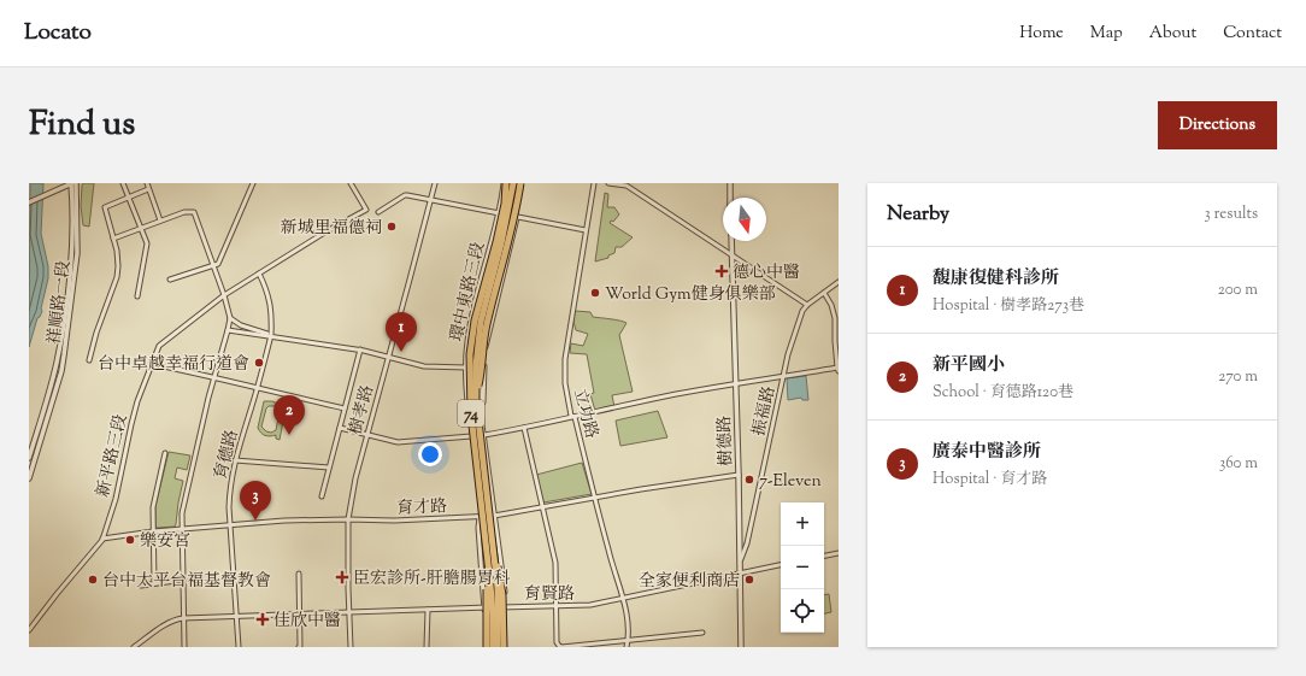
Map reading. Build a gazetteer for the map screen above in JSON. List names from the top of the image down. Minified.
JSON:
{"streets":{"highway":["74"],"street":["環中東路三段","祥順路一段","樹孝路","振福路","立功路","樹德路","育德路","新平路三段","育才路","育賢路"]},"crossings":[["環中東路三段","74"],["環中東路三段","育才路"],["環中東路三段","育賢路"],["樹孝路","育才路"],["樹孝路","育賢路"],["振福路","樹德路"],["立功路","育才路"],["立功路","育賢路"],["樹德路","育才路"],["樹德路","育賢路"],["育德路","新平路三段"],["育德路","育才路"],["育德路","育賢路"],["新平路三段","育才路"]],"places":{"other":["新城里福德祠","World Gym健身俱樂部","台中卓越幸福行道會","7-Eleven","樂安宮","台中太平台福基督教會","全家便利商店"],"health":["德心中醫","臣宏診所-肝膽腸胃科","佳欣中醫"]},"north":"bottom","page":{"header":"Locato","nav":["Home","Map","About","Contact"],"title":"Find us","buttons":"Directions","heading":["Nearby","3 results"],"list":[{"mark":"1","name":"馥康復健科診所","note":"Hospital · 樹孝路273巷","value":"200 m"},{"mark":"2","name":"新平國小","note":"School · 育德路120巷","value":"270 m"},{"mark":"3","name":"廣泰中醫診所","note":"Hospital · 育才路","value":"360 m"}],"pins":["1","2","3"],"map_buttons":["+","−"]}}
